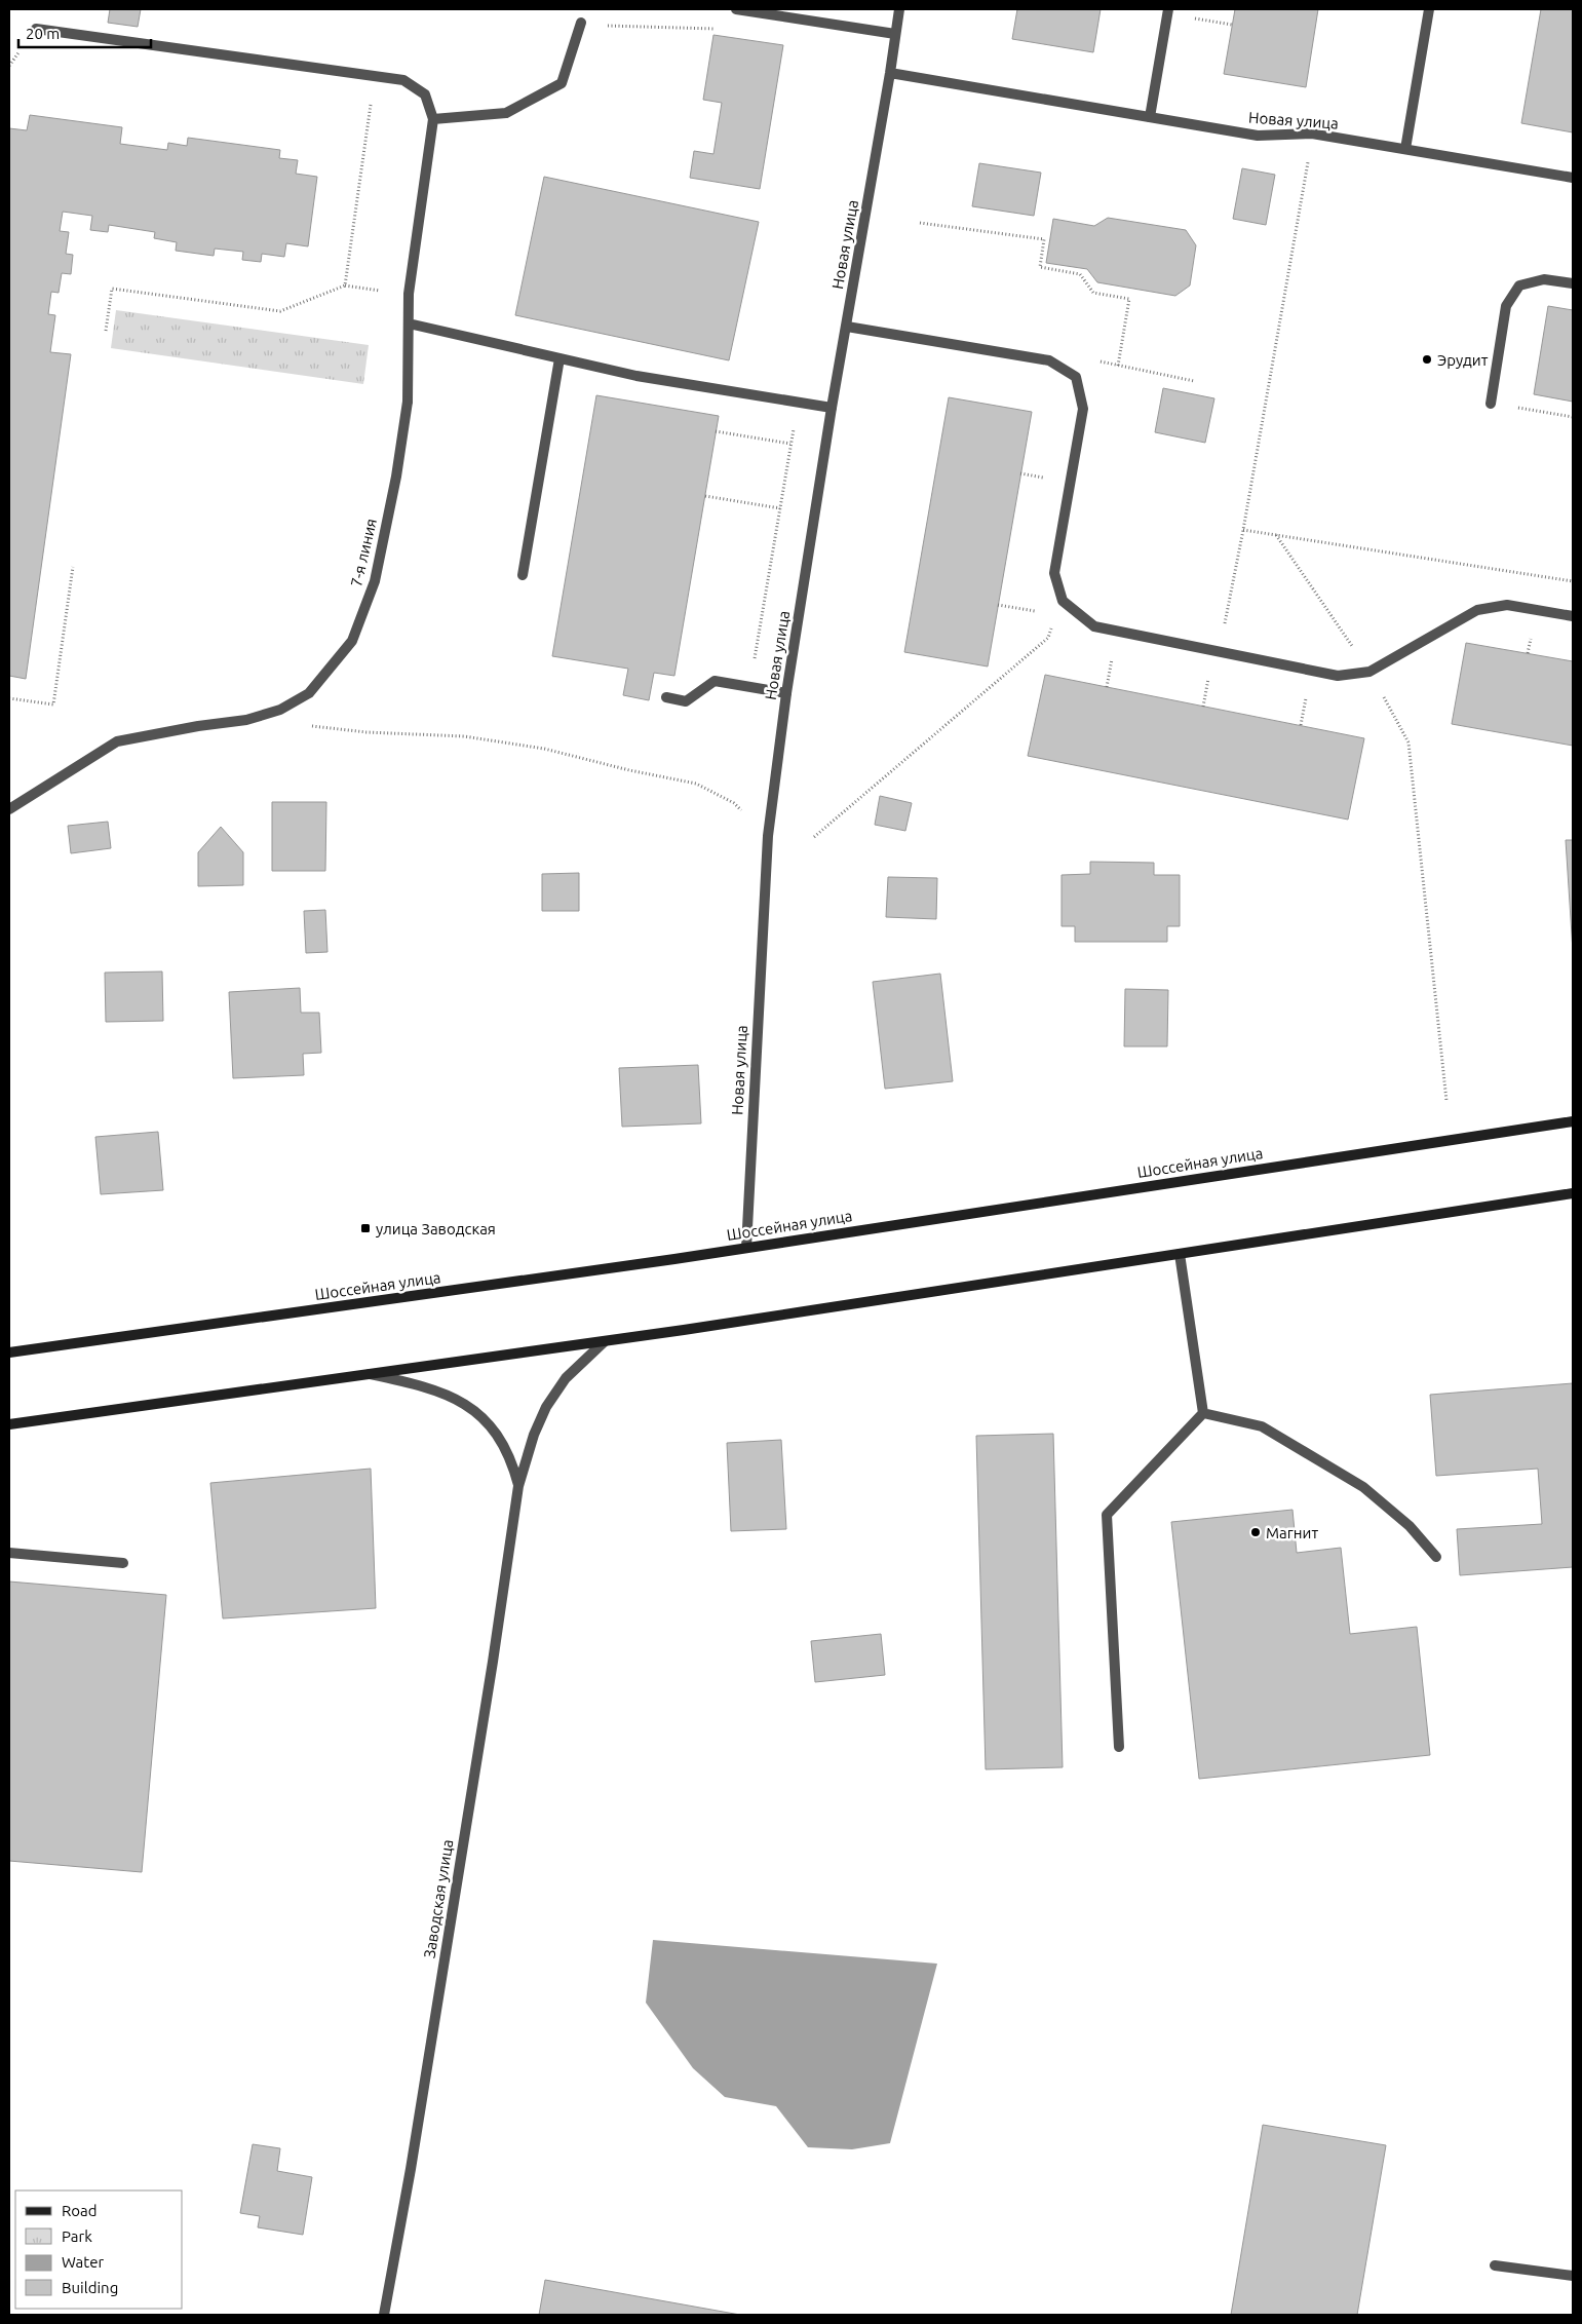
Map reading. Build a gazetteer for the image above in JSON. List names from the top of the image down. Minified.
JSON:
{"streets":{"main road":["Шоссейная улица"],"street":["Новая улица","7-я линия","Заводская улица"]},"crossings":[["Новая улица","Шоссейная улица"]],"places":{"other":["Эрудит","Магнит"],"transit":["улица Заводская"]},"legend":["Road","Park","Water","Building"],"scale_bar":"20 m"}
